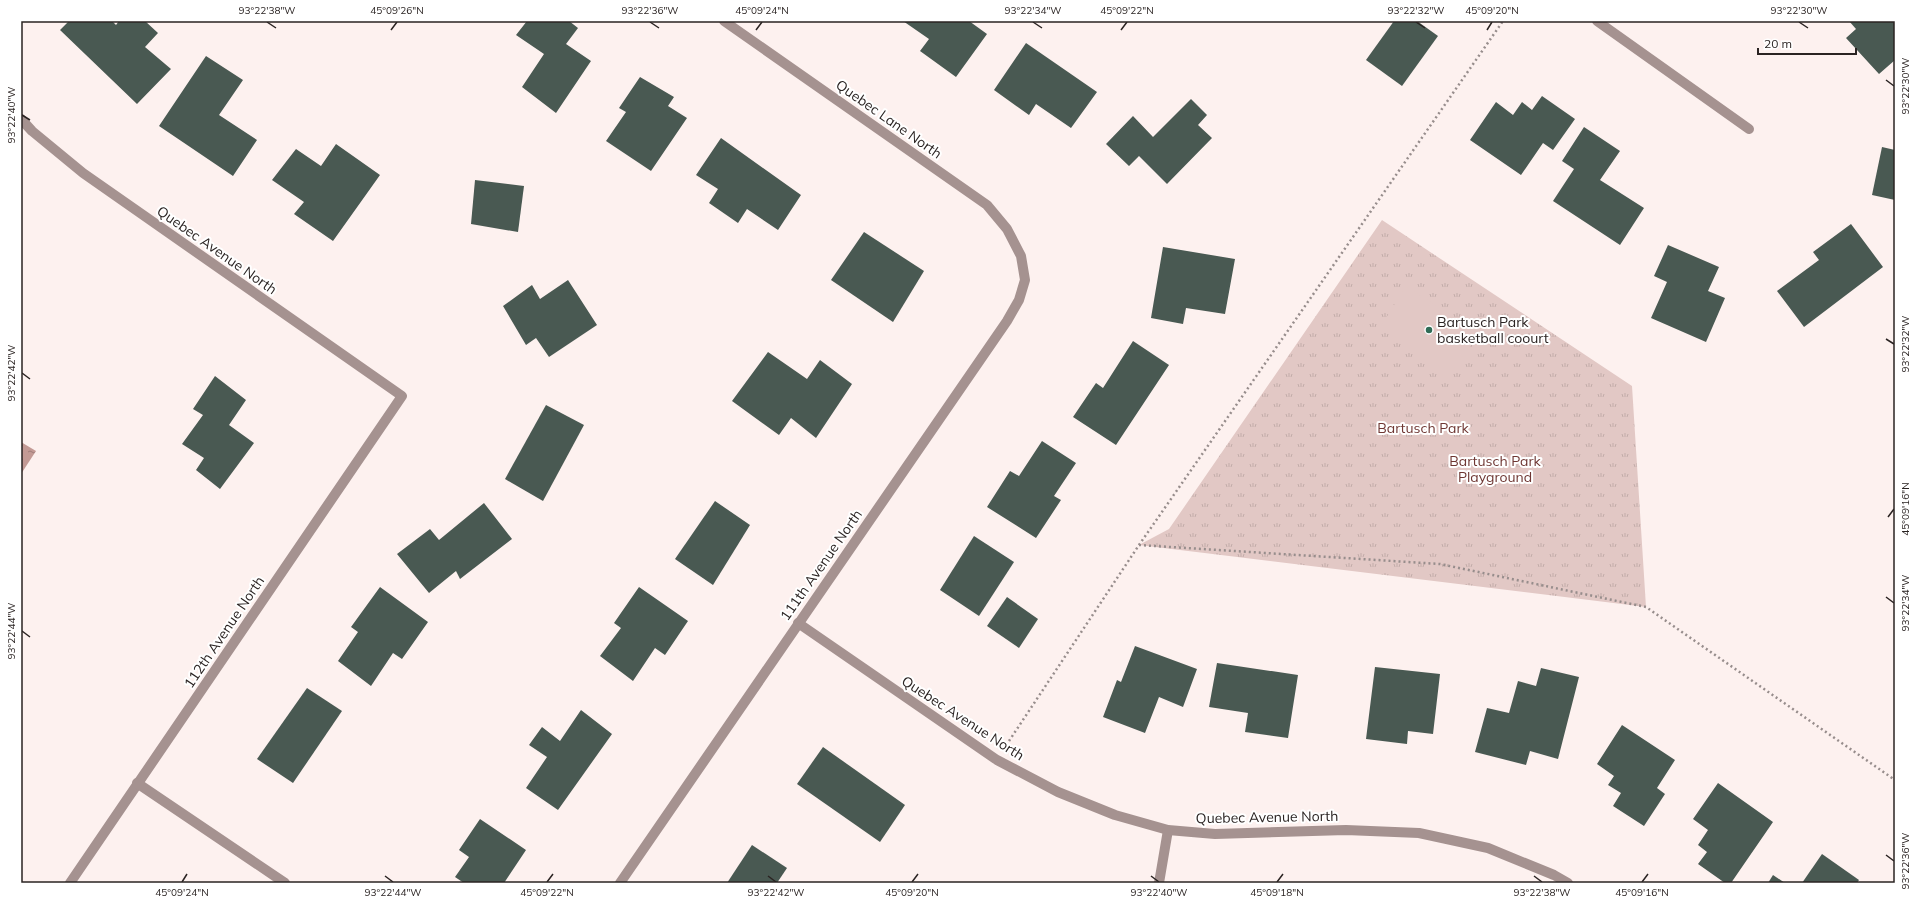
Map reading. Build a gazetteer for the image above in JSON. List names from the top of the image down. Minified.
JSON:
{"streets":{"street":["Quebec Lane North","Quebec Avenue North","111th Avenue North","112th Avenue North"]},"crossings":[["Quebec Lane North","111th Avenue North"],["Quebec Avenue North","111th Avenue North"],["Quebec Avenue North","112th Avenue North"]],"parks":["Bartusch Park","Bartusch Park Playground"],"places":["Bartusch Park basketball coourt"],"scale_bar":"20 m","coordinates":["93°22'38\"W","45°09'26\"N","93°22'36\"W","45°09'24\"N","93°22'34\"W","45°09'22\"N","93°22'32\"W","45°09'20\"N","93°22'30\"W","93°22'40\"W","93°22'42\"W","45°09'16\"N","93°22'44\"W","45°09'18\"N"]}
